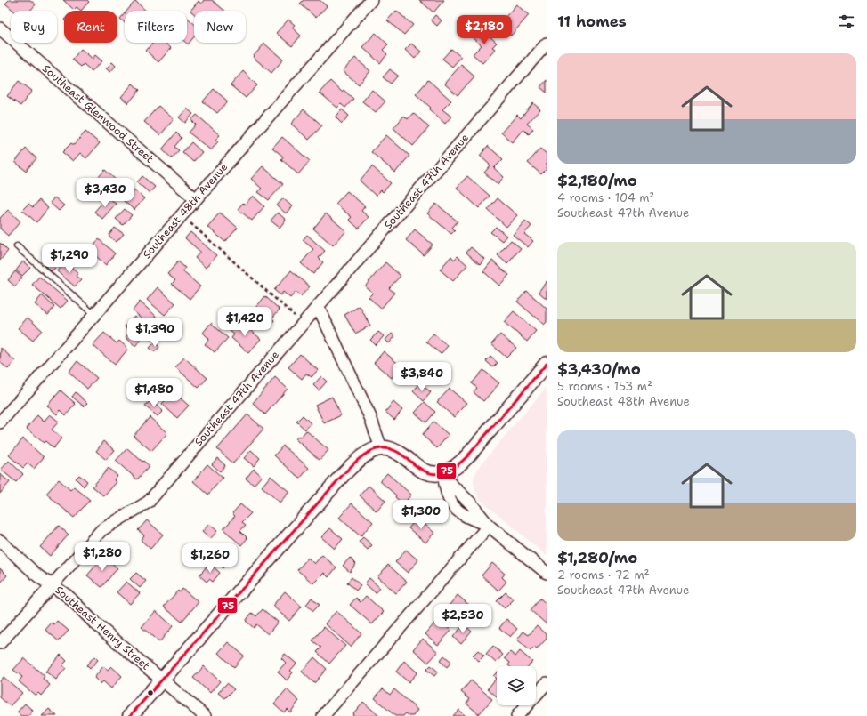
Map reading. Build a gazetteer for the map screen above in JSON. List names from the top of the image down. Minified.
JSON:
{"streets":{"street":["Southeast Glenwood Street","Southeast 47th Avenue","Southeast 48th Avenue","Southeast Henry Street"]},"crossings":[["Southeast Glenwood Street","Southeast 48th Avenue"],["Southeast 47th Avenue","Southeast Henry Street"]],"lines":["transit line 75"],"page":{"heading":"11 homes","chip":["Buy","Rent","Filters","New"],"price":["$2,180","$3,430","$1,290","$1,420","$1,390","$3,840","$1,480","$1,300","$1,280","$1,260","$2,530"],"list":[{"name":"$2,180/mo","note":"4 rooms · 104 m² · Southeast 47th Avenue"},{"name":"$3,430/mo","note":"5 rooms · 153 m² · Southeast 48th Avenue"},{"name":"$1,280/mo","note":"2 rooms · 72 m² · Southeast 47th Avenue"}]}}
